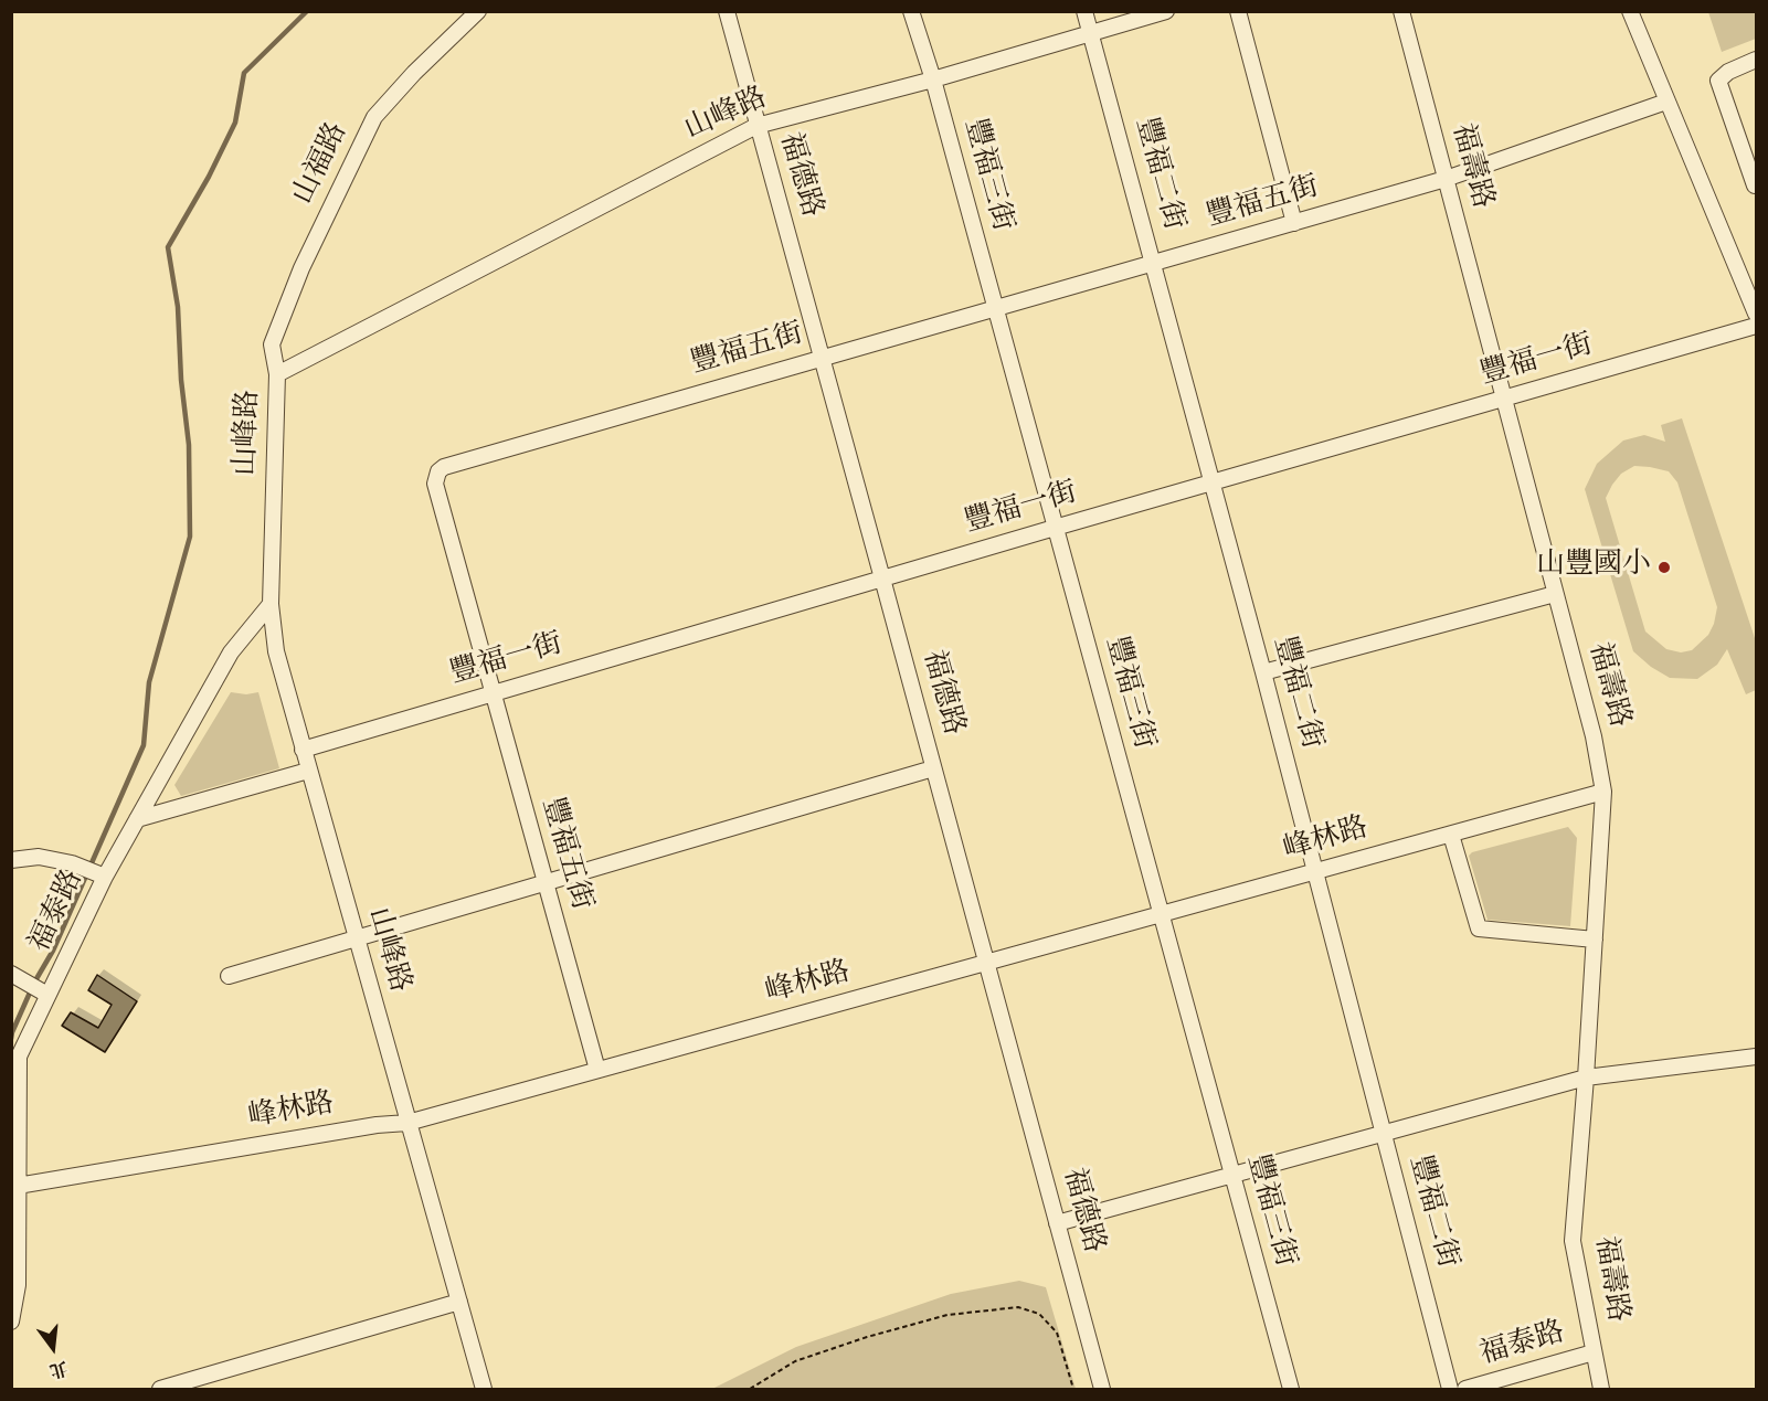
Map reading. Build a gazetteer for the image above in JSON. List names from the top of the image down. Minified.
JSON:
{"streets":{"street":["山峰路","山福路","福壽路","豐福二街","福德路","豐福三街","豐福五街","豐福一街","峰林路","福泰路"]},"crossings":[["山峰路","山福路"],["山峰路","豐福二街"],["山峰路","福德路"],["山峰路","豐福三街"],["山峰路","豐福一街"],["山峰路","峰林路"],["山峰路","福泰路"],["福壽路","豐福五街"],["福壽路","豐福一街"],["福壽路","峰林路"],["福壽路","福泰路"],["豐福二街","豐福五街"],["豐福二街","豐福一街"],["豐福二街","峰林路"],["福德路","豐福五街"],["福德路","豐福一街"],["福德路","峰林路"],["豐福三街","豐福五街"],["豐福三街","豐福一街"],["豐福三街","峰林路"],["豐福五街","豐福一街"],["豐福五街","峰林路"],["峰林路","福泰路"]],"places":["山豐國小"],"north":"bottom"}
